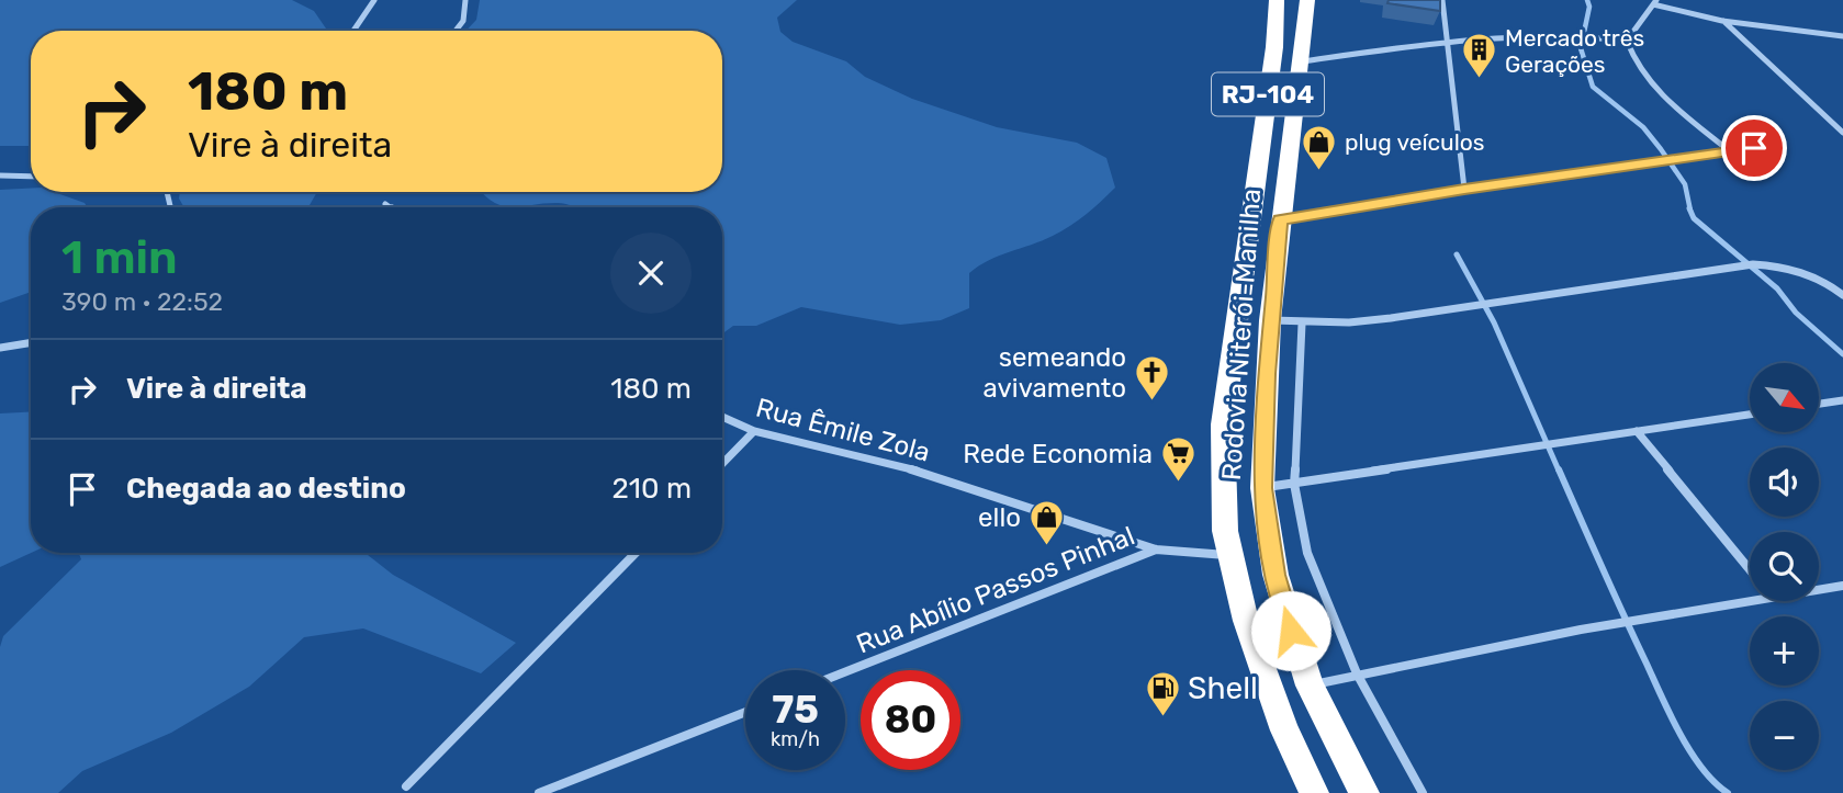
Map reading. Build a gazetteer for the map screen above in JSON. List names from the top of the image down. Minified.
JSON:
{"streets":{"highway":["RJ-104","Rodovia Niterói-Manilha"],"street":["Rua Êmile Zola","Rua Abílio Passos Pinhal"]},"crossings":[["Rodovia Niterói-Manilha","Rua Êmile Zola"],["Rua Êmile Zola","Rua Abílio Passos Pinhal"]],"places":{"building":["Mercado três Gerações"],"shop":["plug veículos","ello"],"church":["semeando avivamento"],"supermarket":["Rede Economia"],"fuel station":["Shell"]},"north":"bottom right","page":{"turn":["180 m","Vire à direita"],"heading":["1 min","390 m · 22:52"],"list":[{"name":"Vire à direita","value":"180 m"},{"name":"Chegada ao destino","value":"210 m"}],"map_buttons":["+","−"],"speed":"75 km/h","limit":"80"}}
